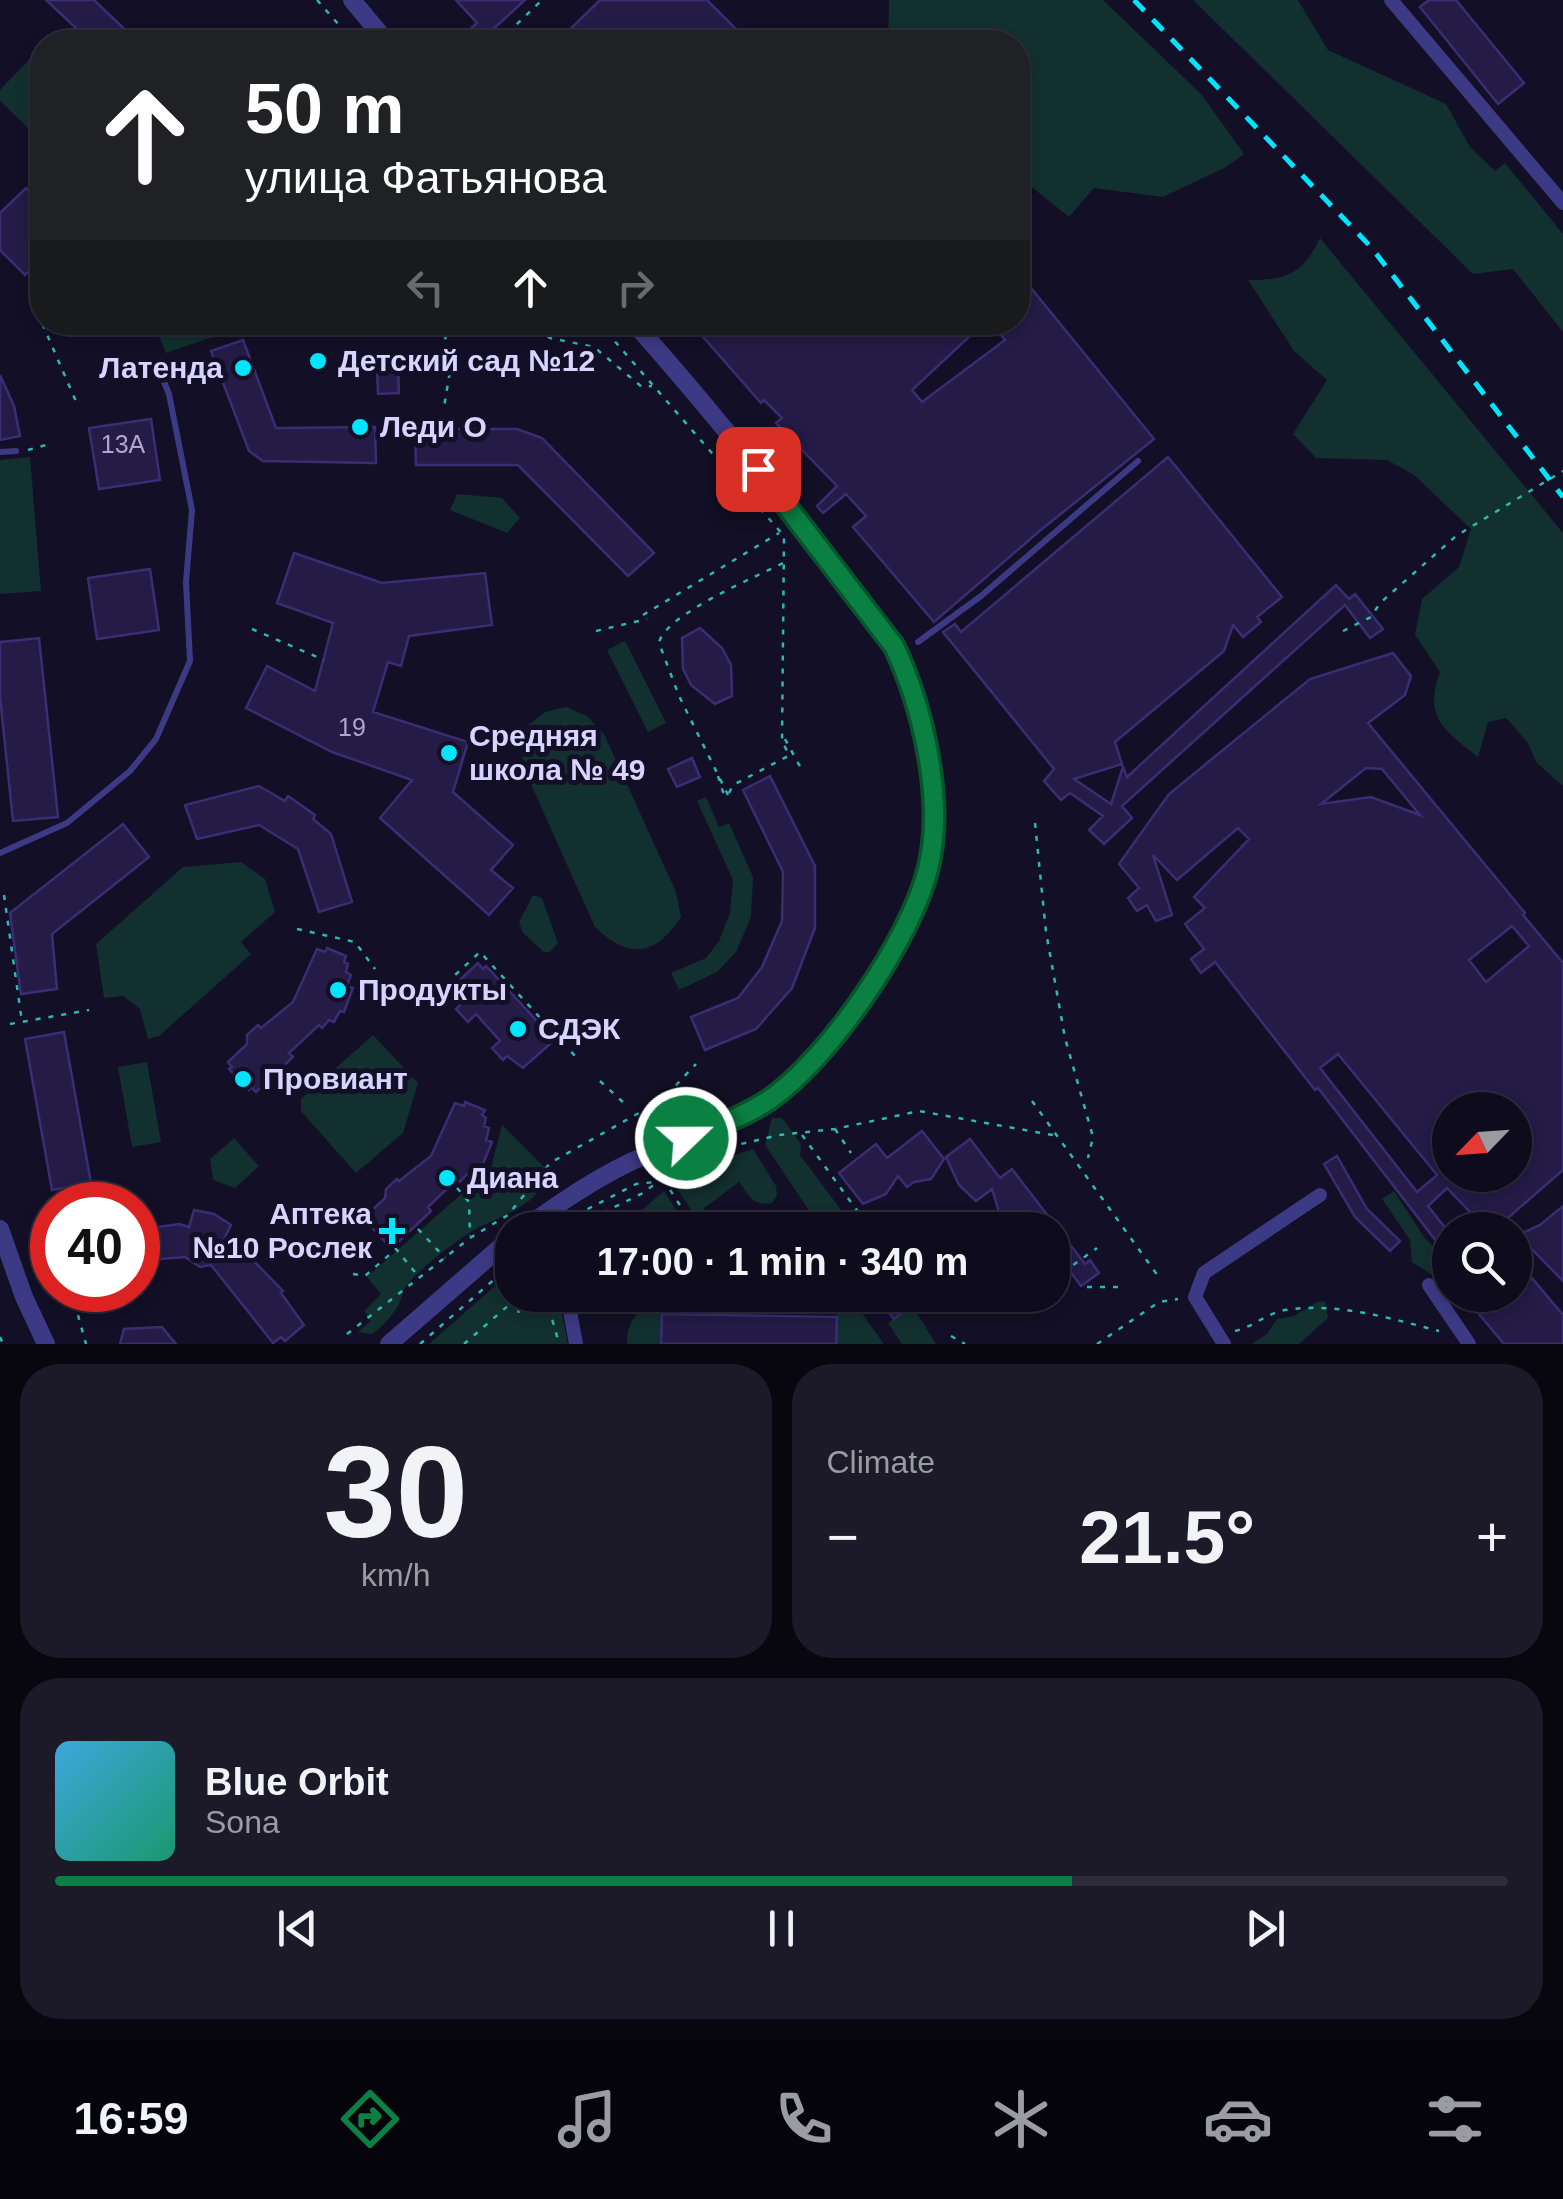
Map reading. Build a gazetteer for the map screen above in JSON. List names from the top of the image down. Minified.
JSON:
{"places":{"other":["Детский сад №12","Латенда","Леди О","Средняя школа № 49","Продукты","СДЭК","Провиант","Диана"],"health":["Аптека №10 Рослек"]},"house_numbers":["13А","19"],"north":"bottom left","page":{"turn":["50 m","улица Фатьянова"],"limit":"40","trip":"17:00 · 1 min · 340 m","tile":[["30","km/h"],"Climate"],"heat":["−","21.5°","+"],"song":["Blue Orbit","Sona"],"tabs":"16:59"}}
